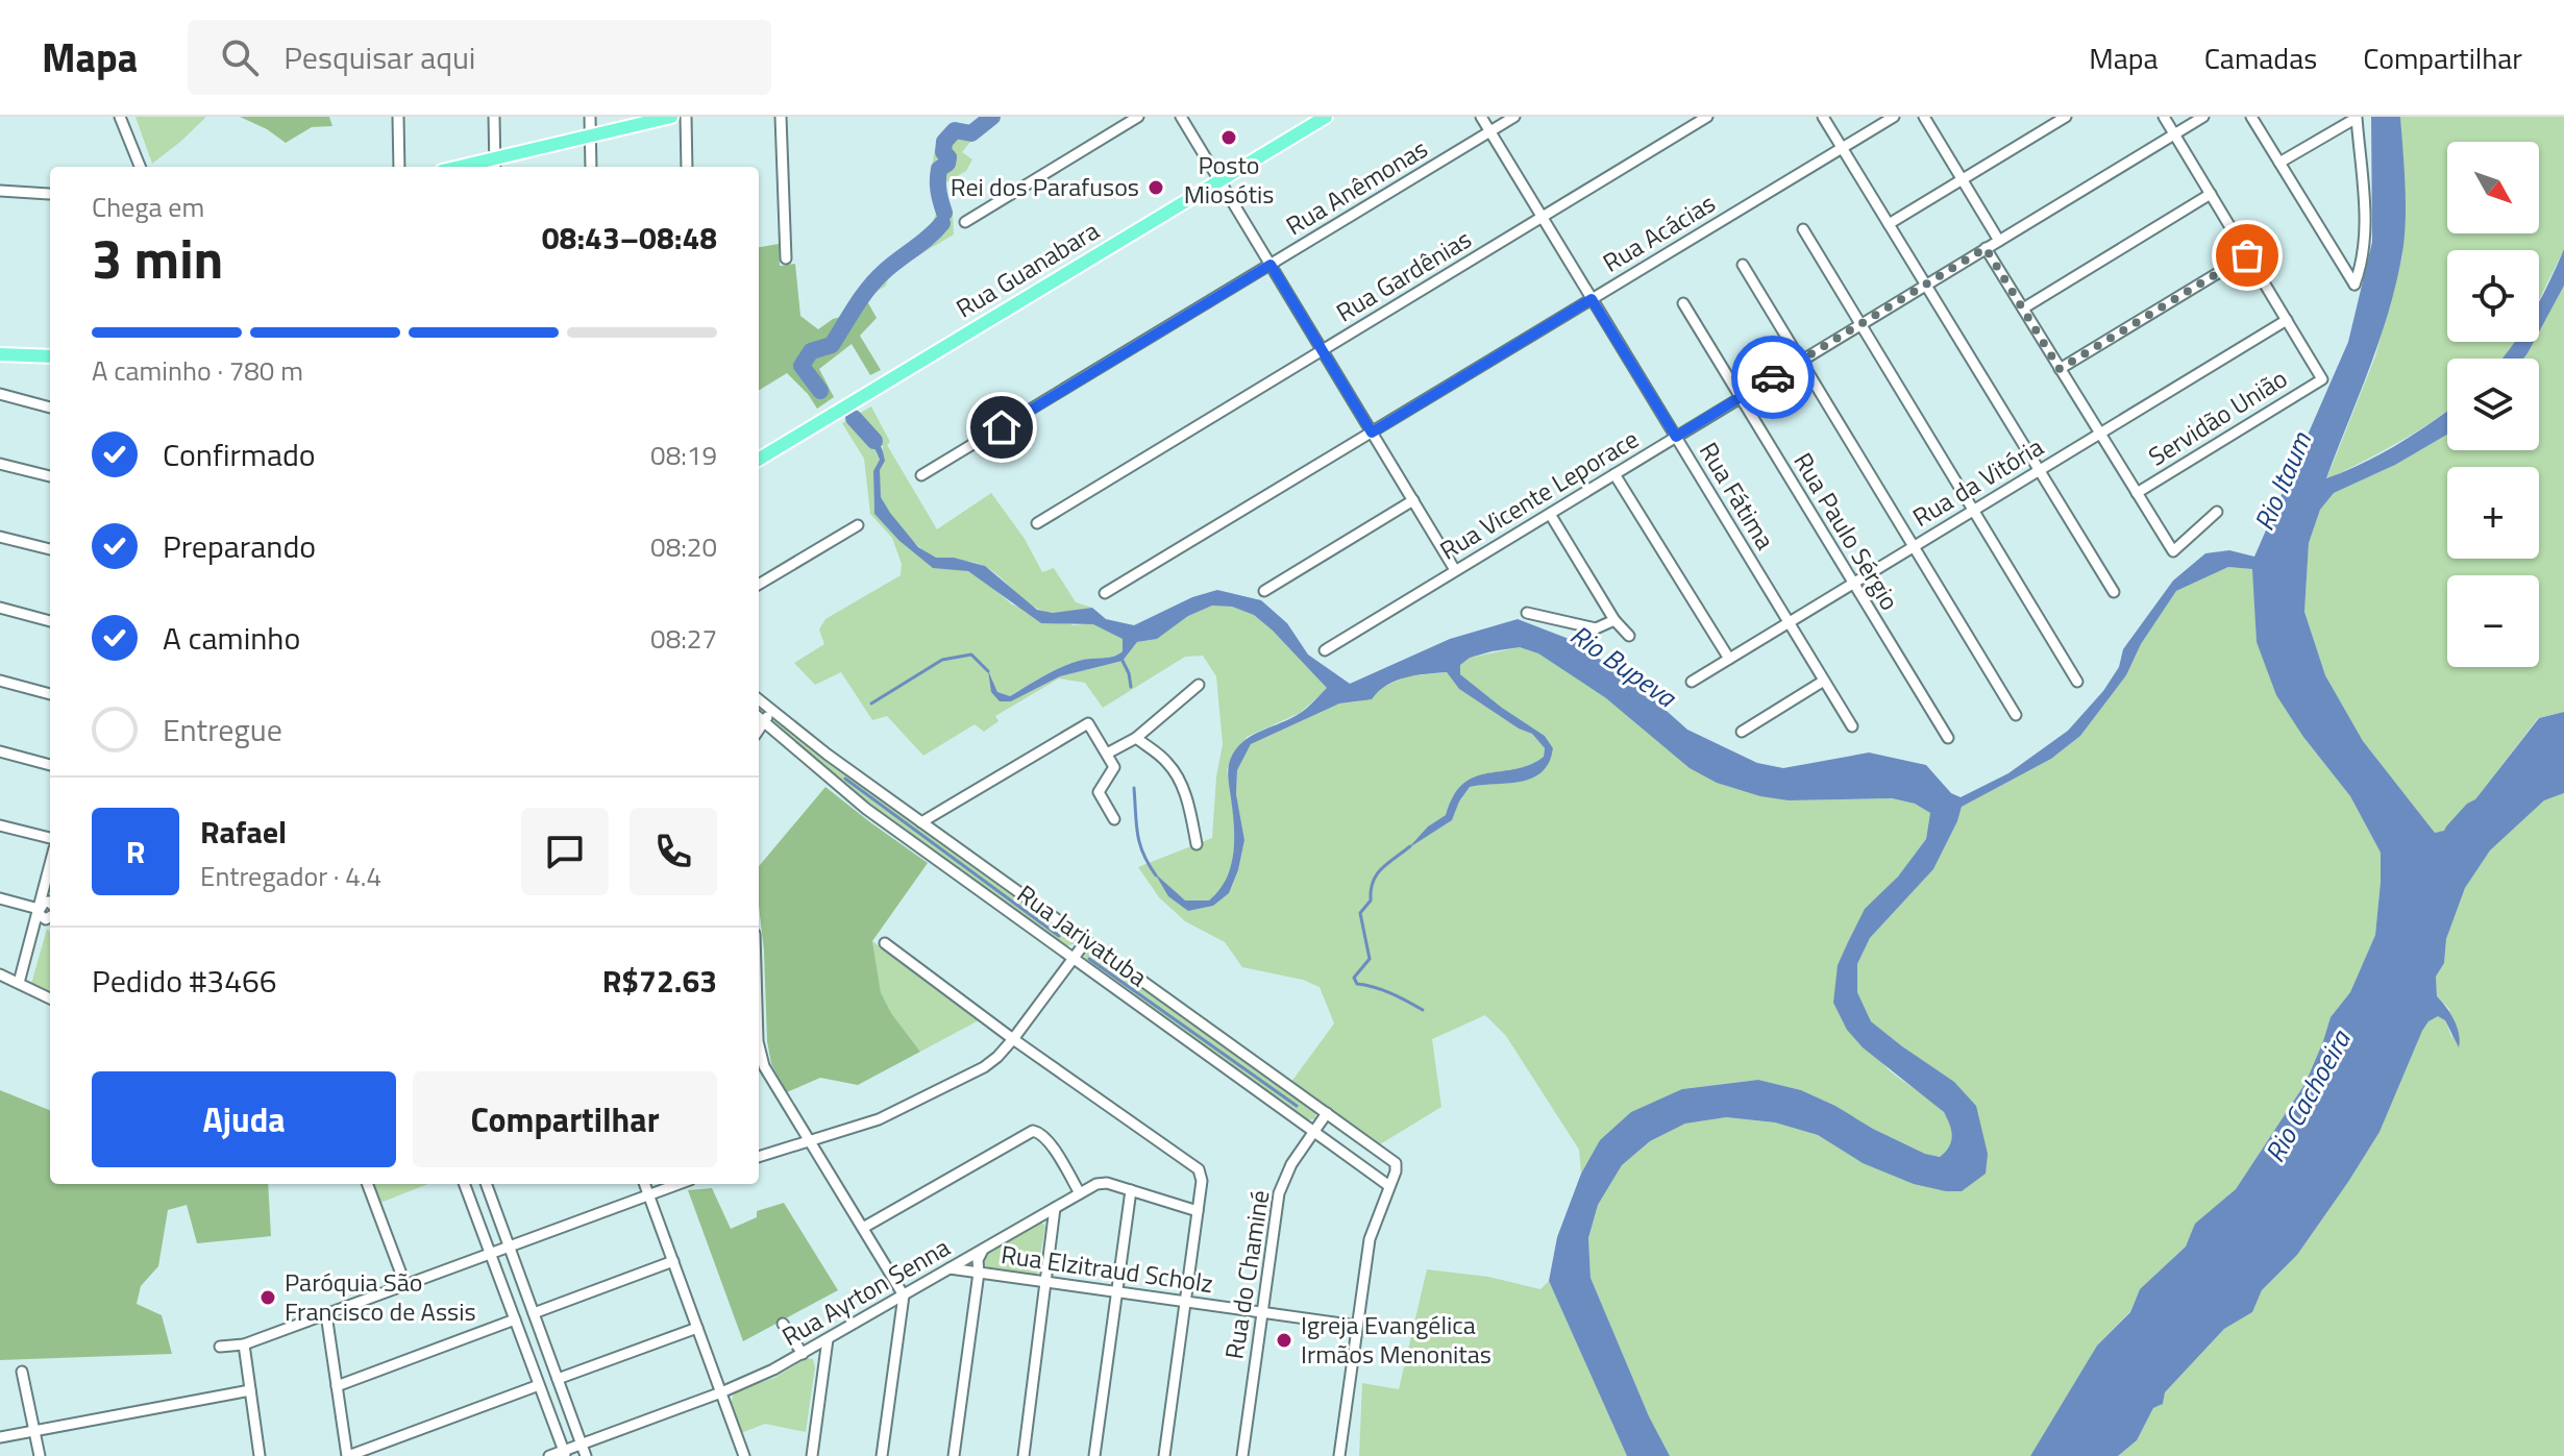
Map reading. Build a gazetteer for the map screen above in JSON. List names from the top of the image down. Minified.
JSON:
{"streets":{"main road":["Rua Guanabara"],"street":["Rua Anêmonas","Rua Acácias","Rua Gardênias","Servidão União","Rua da Vitória","Rua Vicente Leporace","Rua Fátima","Rua Paulo Sérgio","Rua Jarivatuba","Rua Elzitraud Scholz","Rua do Chaminé","Rua Ayrton Senna"]},"crossings":[["Rua Anêmonas","Rua Fátima"],["Rua Acácias","Rua Fátima"],["Rua Gardênias","Rua Fátima"],["Servidão União","Rua da Vitória"],["Rua da Vitória","Rua Fátima"],["Rua da Vitória","Rua Paulo Sérgio"],["Rua Vicente Leporace","Rua Fátima"],["Rua Vicente Leporace","Rua Paulo Sérgio"],["Rua Jarivatuba","Rua do Chaminé"],["Rua Elzitraud Scholz","Rua do Chaminé"],["Rua Elzitraud Scholz","Rua Ayrton Senna"]],"water":["Rio Itaum","Rio Bupeva","Rio Cachoeira"],"places":["Posto Miosótis","Rei dos Parafusos","Paróquia São Francisco de Assis","Igreja Evangélica Irmãos Menonitas"],"north":"bottom right","page":{"header":"Mapa","search":"Pesquisar aqui","nav":["Mapa","Camadas","Compartilhar"],"map_buttons":["+","−"],"heading":["3 min","Chega em","08:43–08:48"],"panel":["Rafael","Entregador · 4.4","Pedido #3466","R$72.63"],"bar":"A caminho · 780 m","list":[["Confirmado","08:19"],["Preparando","08:20"],["A caminho","08:27"],"Entregue"],"round":"R","buttons":["Ajuda","Compartilhar"]}}
